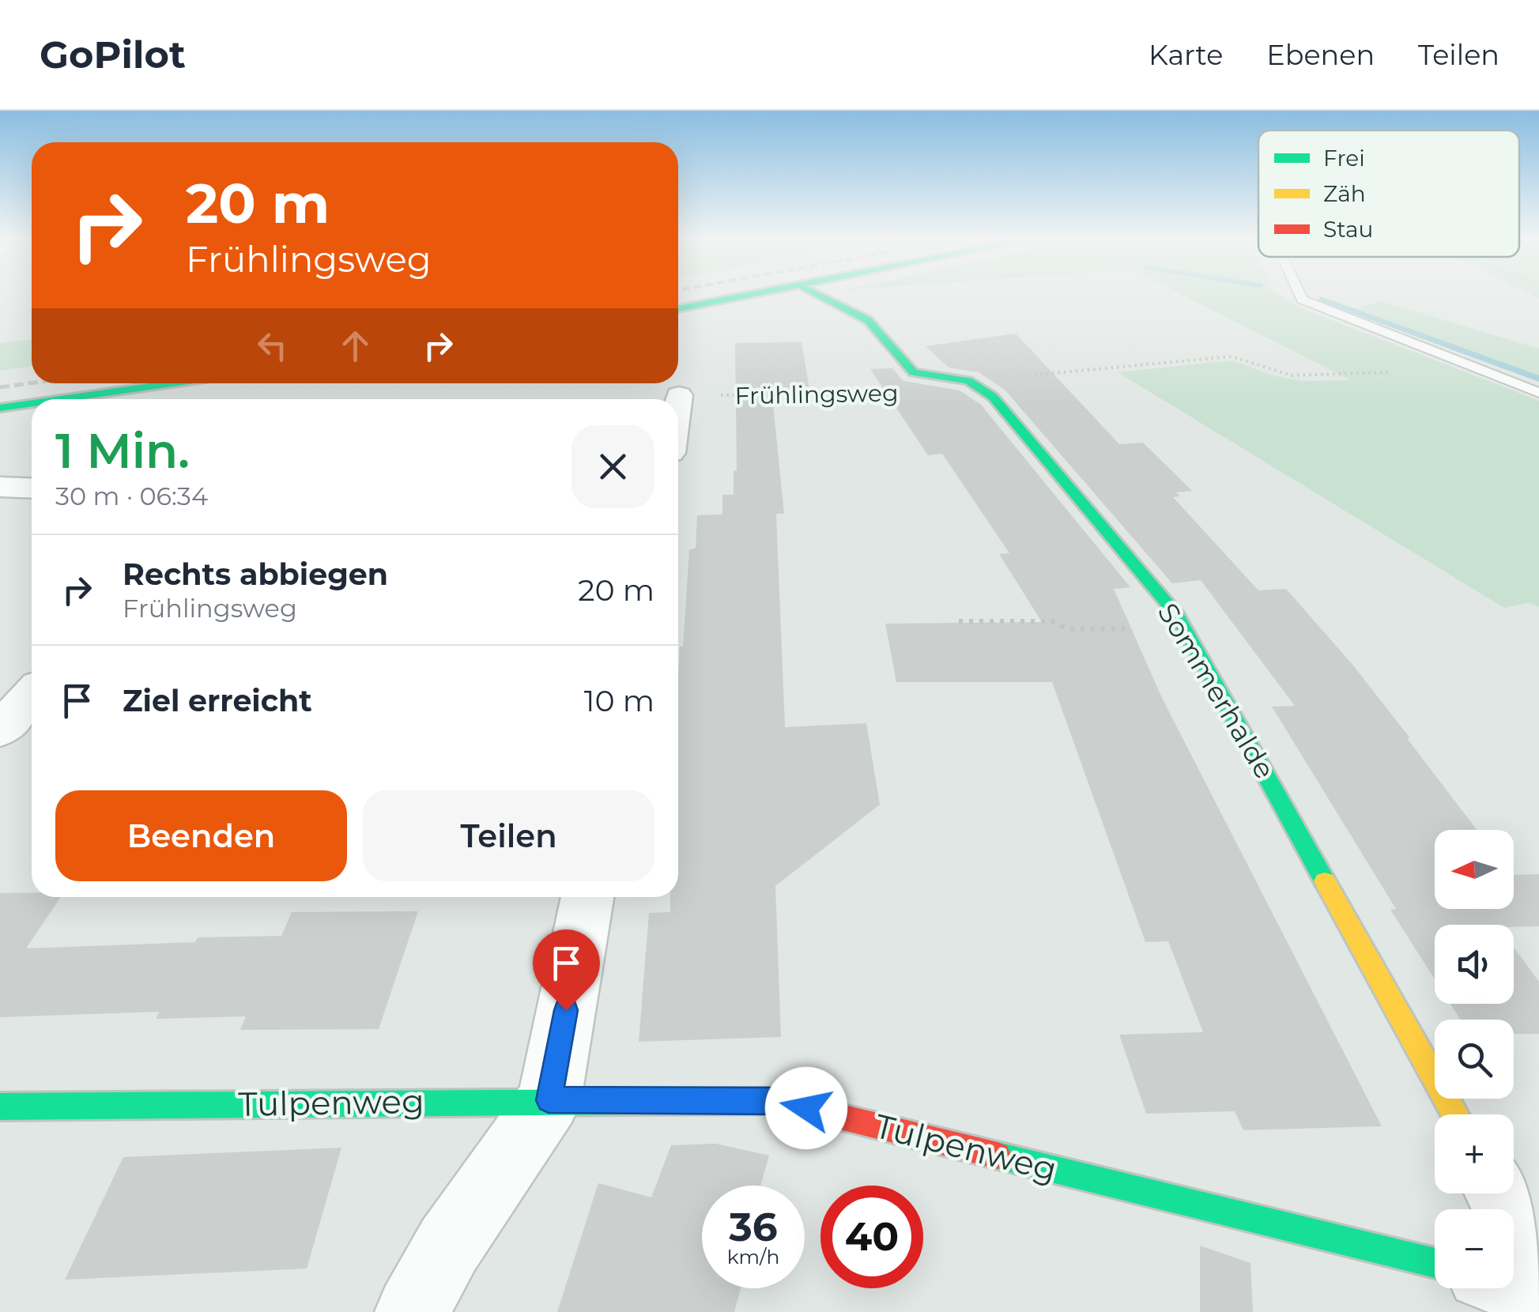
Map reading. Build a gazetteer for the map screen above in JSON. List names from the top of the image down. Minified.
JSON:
{"streets":{"street":["Sommerhalde","Tulpenweg"],"path":["Frühlingsweg"]},"legend":["Frei","Zäh","Stau"],"north":"left","page":{"header":"GoPilot","nav":["Karte","Ebenen","Teilen"],"turn":["20 m","Frühlingsweg"],"heading":["1 Min.","30 m · 06:34"],"list":[{"name":"Rechts abbiegen","note":"Frühlingsweg","value":"20 m"},{"name":"Ziel erreicht","value":"10 m"}],"buttons":["Beenden","Teilen"],"map_buttons":["+","−"],"speed":"36 km/h","limit":"40"}}
